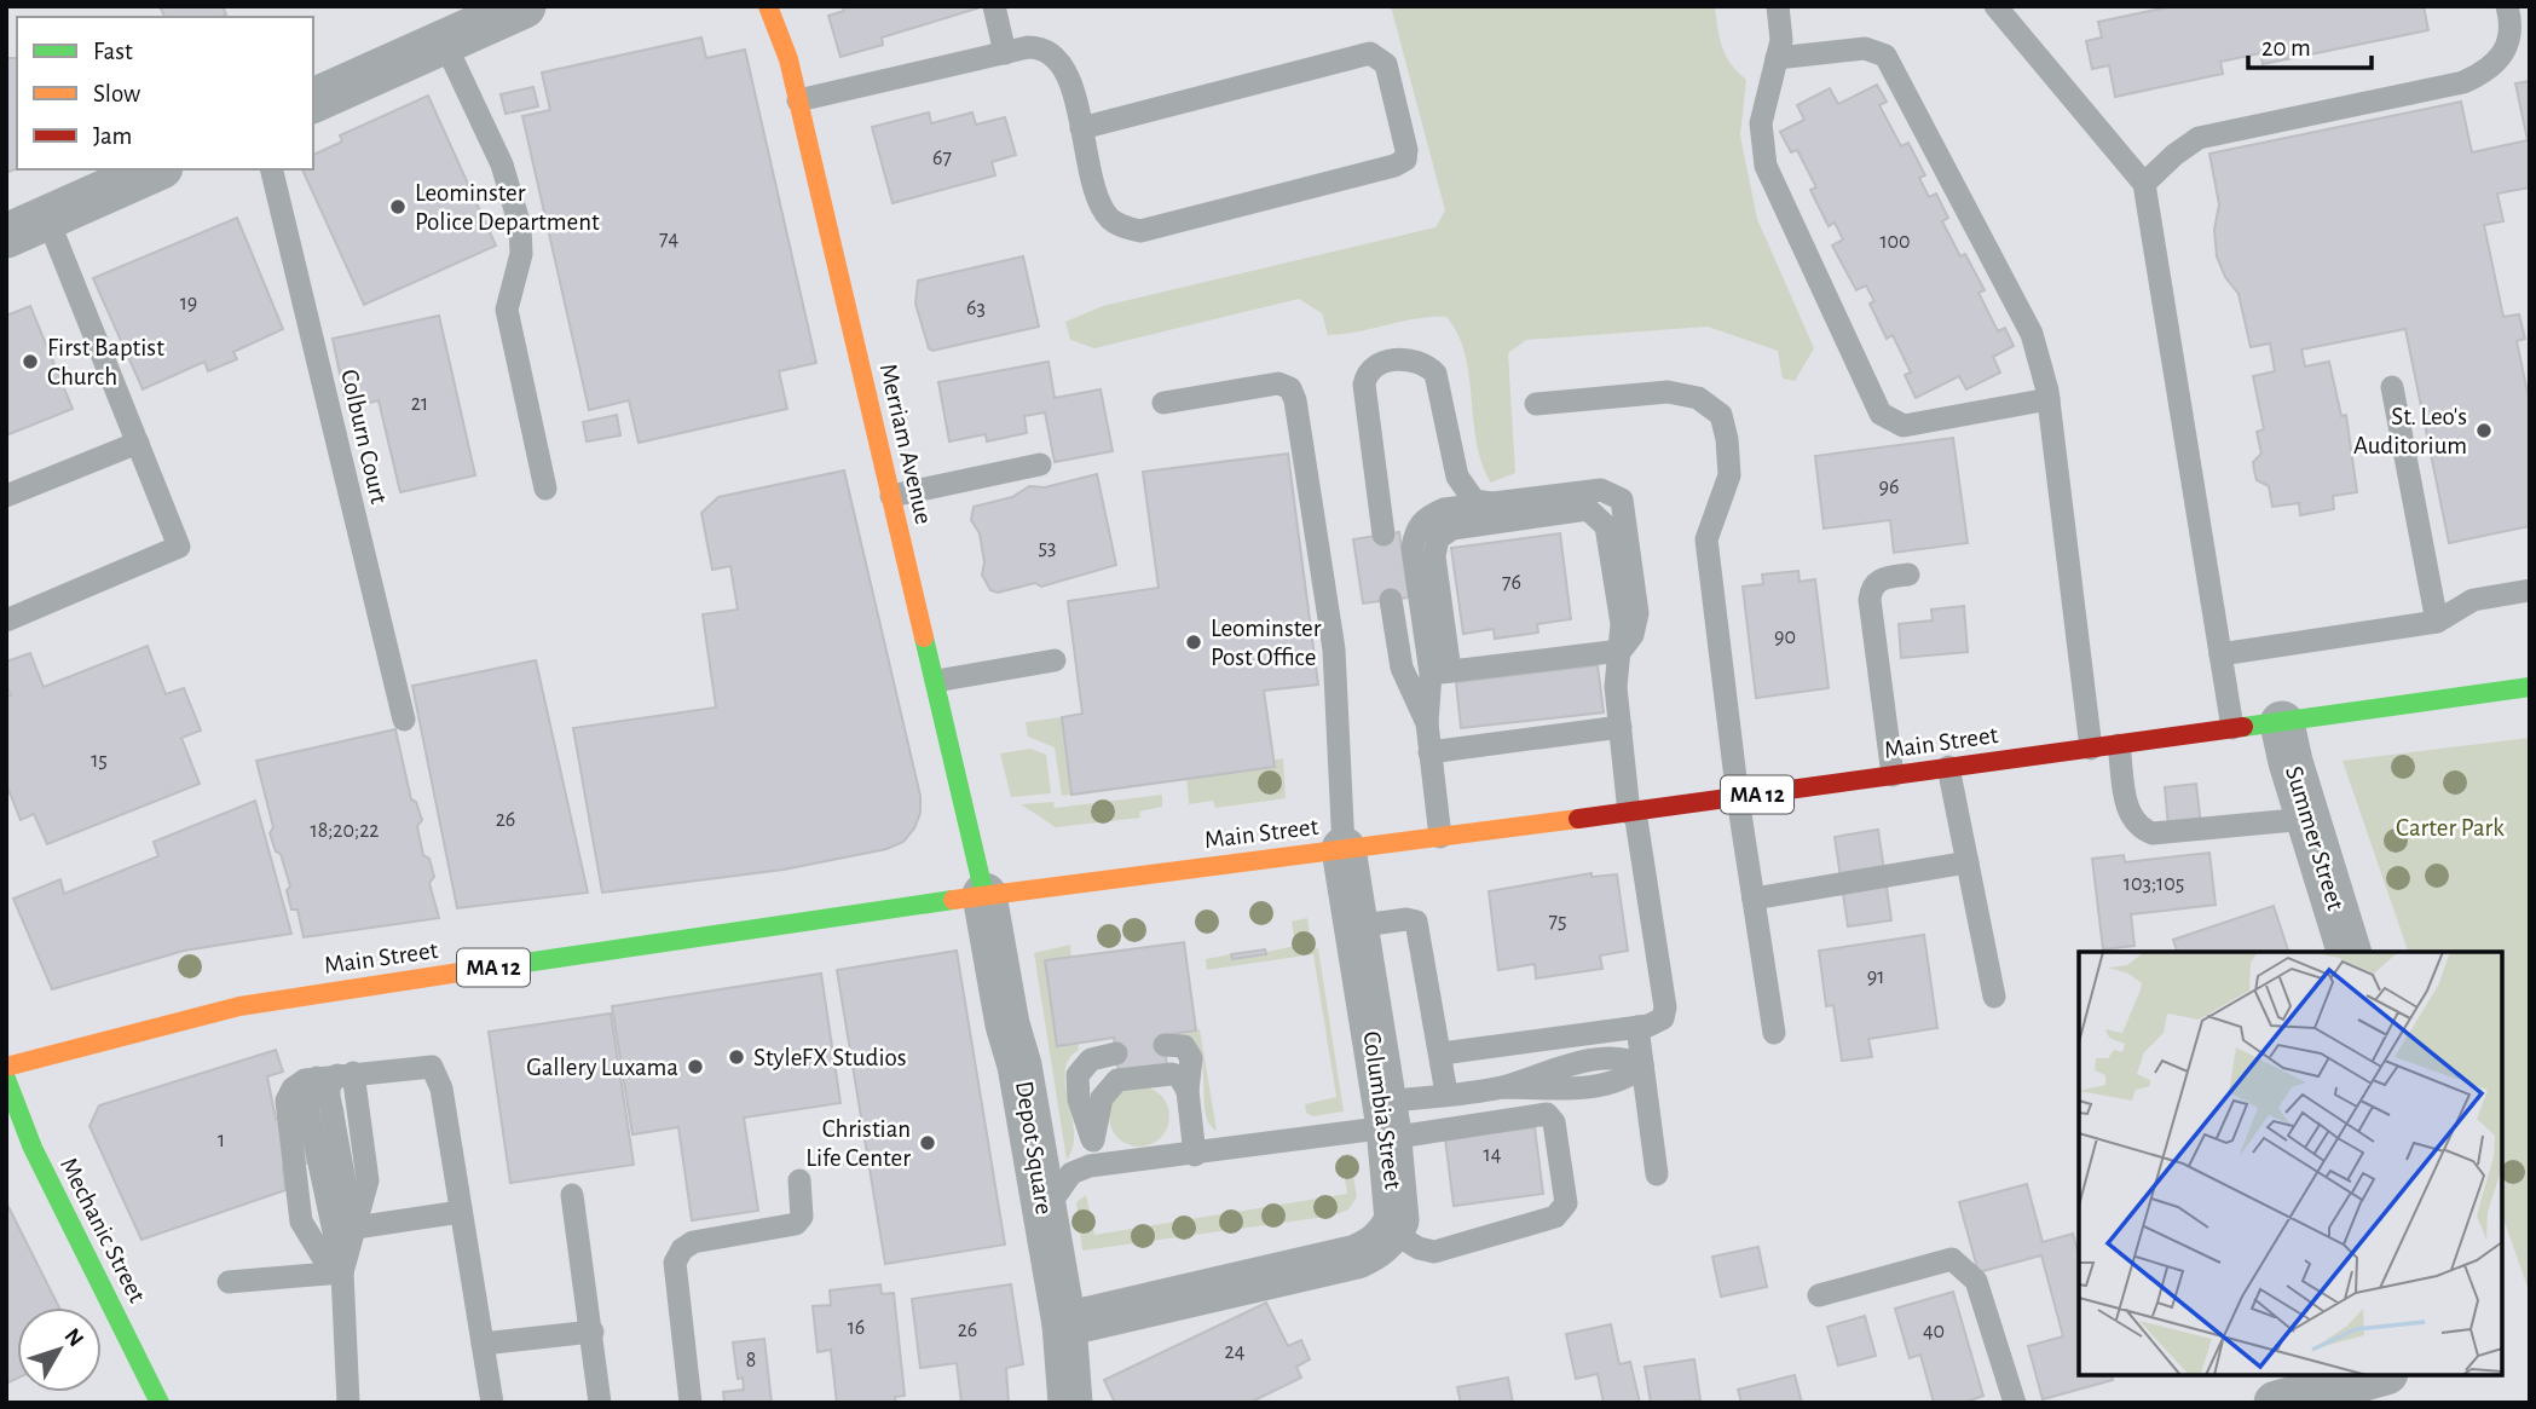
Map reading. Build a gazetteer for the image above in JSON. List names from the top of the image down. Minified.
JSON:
{"streets":{"main road":["Merriam Avenue","Main Street","MA 12","Mechanic Street"],"street":["Summer Street","Columbia Street","Depot Square"],"lane":["Colburn Court"]},"crossings":[["Merriam Avenue","Main Street"],["Merriam Avenue","Depot Square"],["Main Street","Summer Street"],["Main Street","Columbia Street"],["Main Street","Depot Square"]],"parks":["Carter Park"],"places":["Leominster Police Department","First Baptist Church","St. Leo's Auditorium","Leominster Post Office","StyleFX Studios","Gallery Luxama","Christian Life Center"],"house_numbers":["67","74","100","19","63","21","96","53","76","90","15","26","18;20;22","103;105","75","91","1","14","16","26","40","24","8"],"legend":["Fast","Slow","Jam"],"scale_bar":"20 m","north":"top right"}
